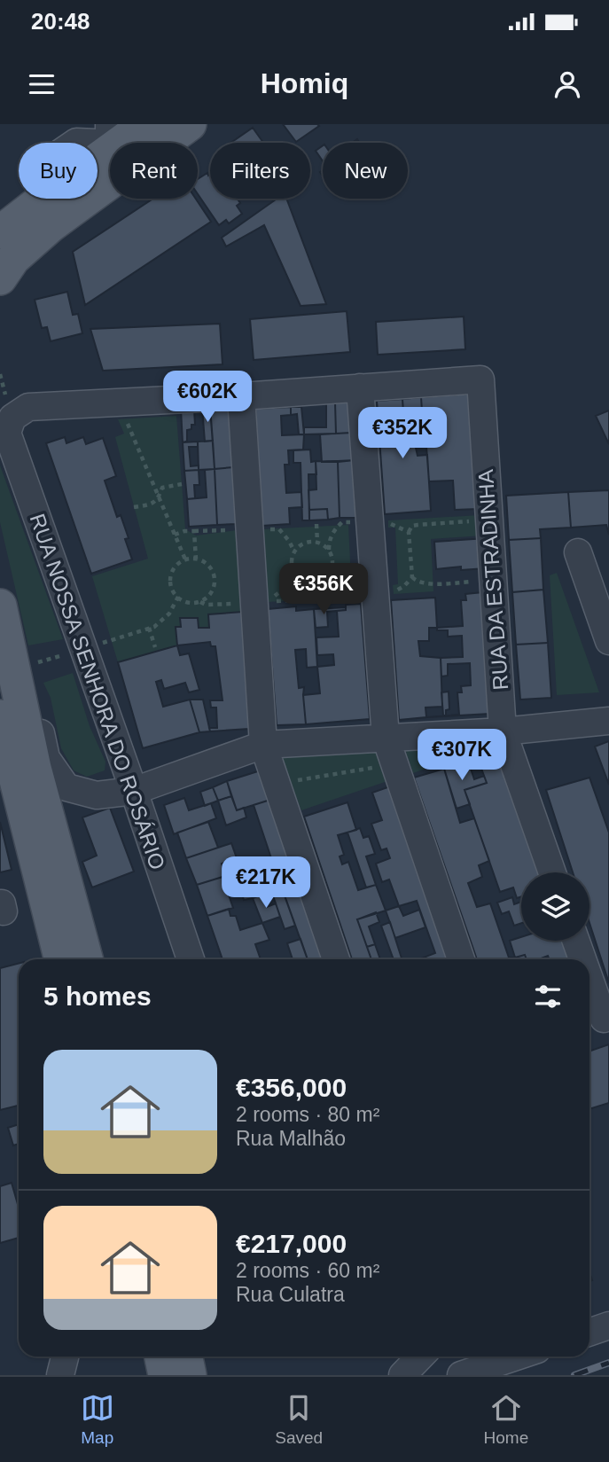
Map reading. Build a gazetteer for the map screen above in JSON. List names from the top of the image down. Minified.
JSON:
{"streets":{"street":["RUA DA ESTRADINHA","RUA NOSSA SENHORA DO ROSÁRIO"]},"page":{"status":"20:48","header":"Homiq","chip":["Buy","Rent","Filters","New"],"price":["€602K","€352K","€356K","€307K","€217K"],"heading":"5 homes","list":[{"name":"€356,000","note":"2 rooms · 80 m² · Rua Malhão"},{"name":"€217,000","note":"2 rooms · 60 m² · Rua Culatra"}],"tabs":["Map","Saved","Home"]}}
